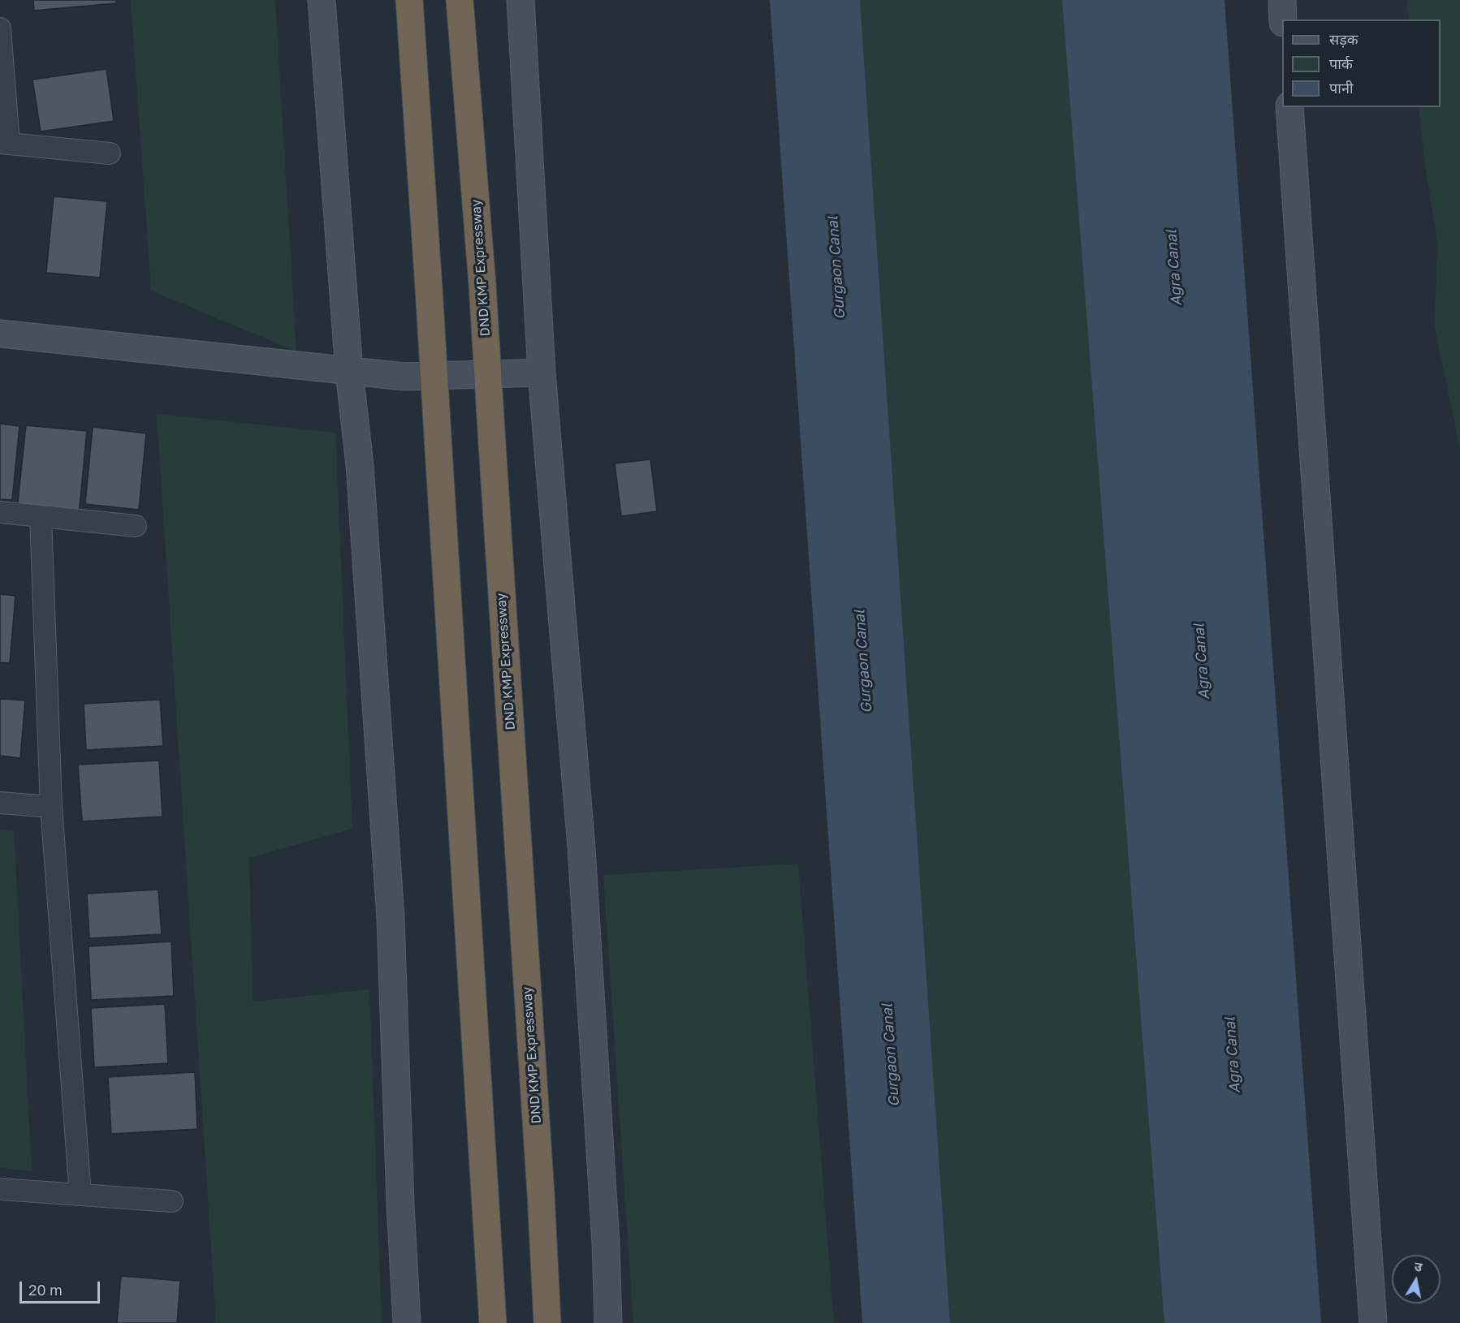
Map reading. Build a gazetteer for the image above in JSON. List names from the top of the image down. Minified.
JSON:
{"streets":{"highway":["DND KMP Expressway"]},"water":["Gurgaon Canal","Agra Canal"],"legend":["सड़क","पार्क","पानी"],"scale_bar":"20 m","north":"top"}
